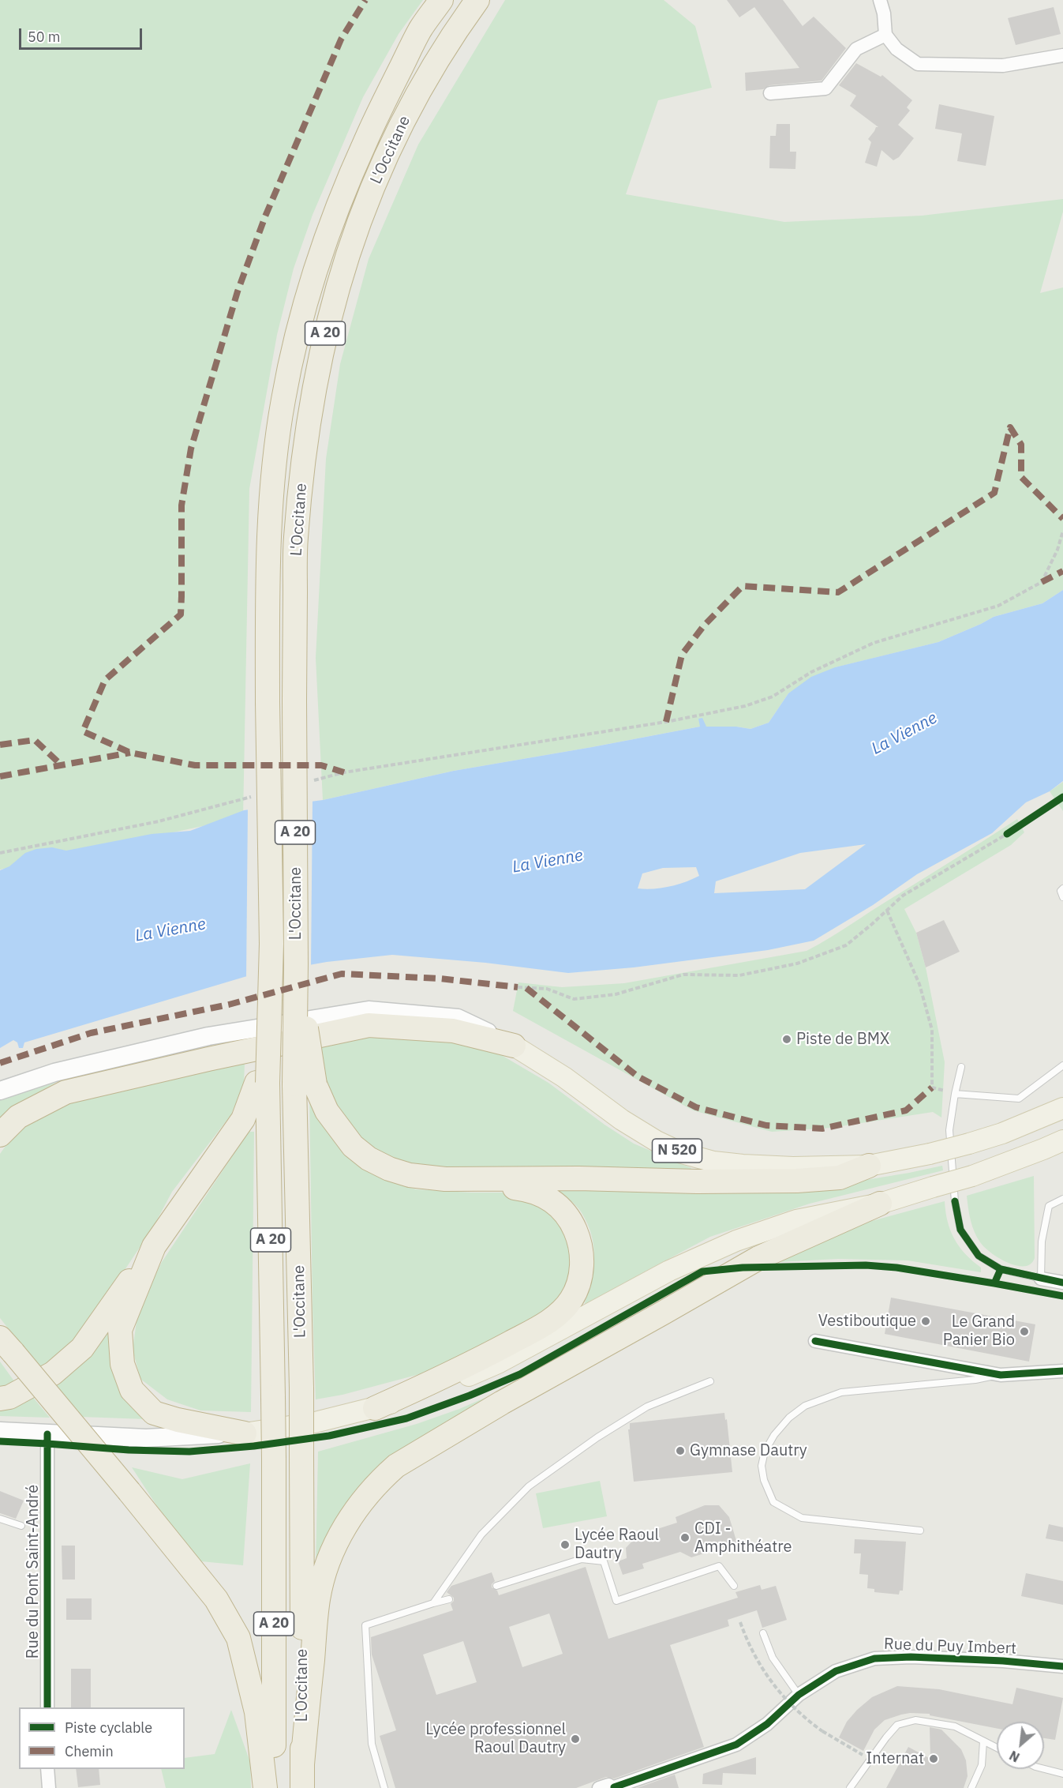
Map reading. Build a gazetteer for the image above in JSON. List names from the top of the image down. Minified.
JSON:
{"streets":{"highway":["L'Occitane","A 20"],"main road":["N 520"],"street":["Rue du Pont Saint-André","Rue du Puy Imbert"]},"water":["La Vienne"],"places":["Piste de BMX","Vestiboutique","Le Grand Panier Bio","Gymnase Dautry","CDI - Amphithéatre","Lycée Raoul Dautry","Lycée professionnel Raoul Dautry","Internat"],"legend":["Piste cyclable","Chemin"],"scale_bar":"50 m","north":"bottom left"}
